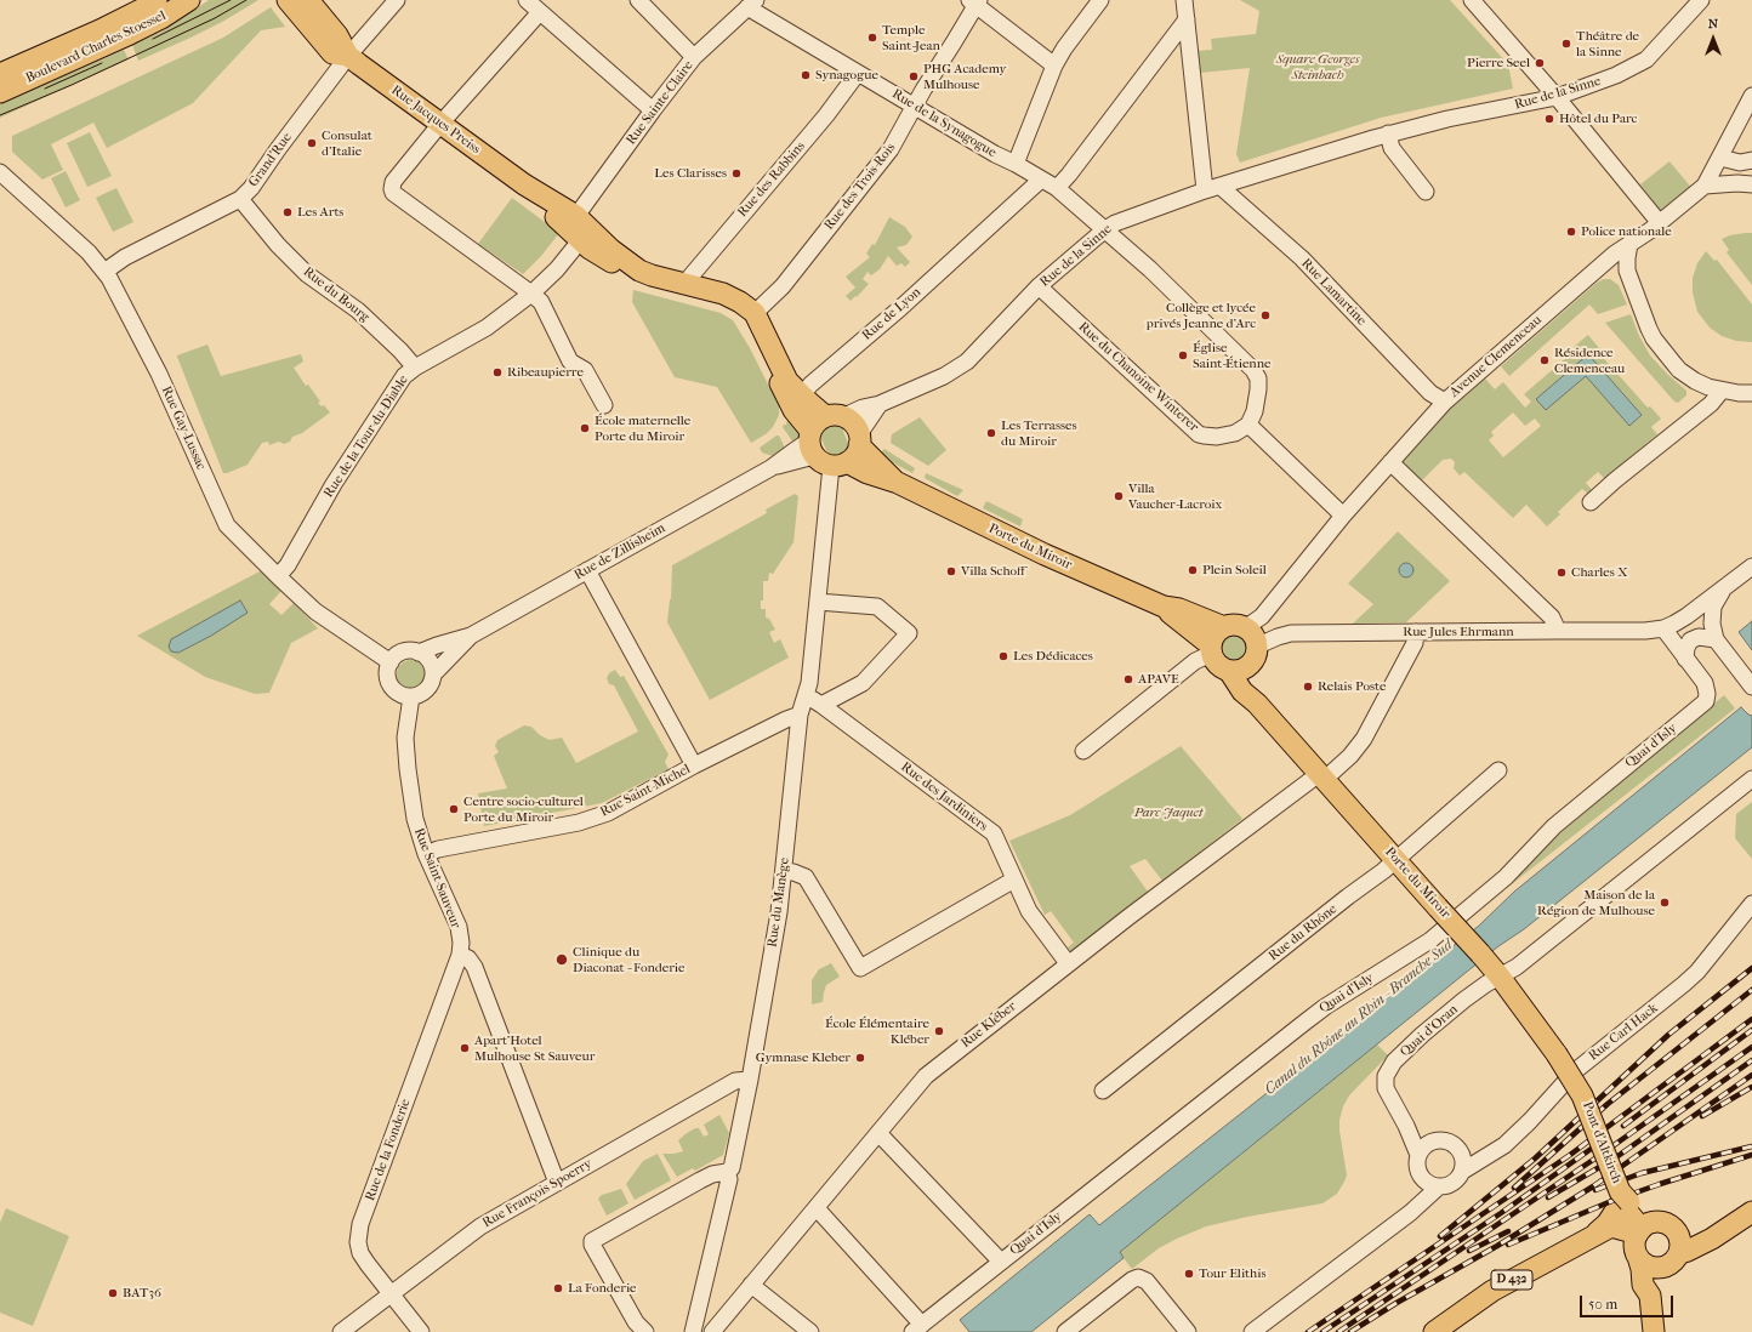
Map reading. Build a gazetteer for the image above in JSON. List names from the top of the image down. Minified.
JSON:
{"streets":{"main road":["Boulevard Charles Stoessel","Rue Jacques Preiss","Porte du Miroir","Pont d'Altkirch","D 432"],"street":["Rue de la Sinne","Rue Sainte-Claire","Rue de la Synagogue","Grand'Rue","Rue des Rabbins","Rue des Trois-Rois","Rue Lamartine","Rue du Bourg","Rue de Lyon","Avenue Clemenceau","Rue du Chanoine Winterer","Rue Gay-Lussac","Rue de la Tour-du-Diable","Rue de Zillisheim","Rue Jules Ehrmann","Quai d'Isly","Rue Saint-Michel","Rue des Jardiniers","Rue Saint-Sauveur","Rue du Manège","Rue du Rhône","Rue Kléber","Quai d'Oran","Rue Carl Hack","Rue de la Fonderie","Rue François Spoerry"]},"crossings":[["Rue de la Sinne","Rue Jacques Preiss"],["Rue de la Sinne","Rue de la Synagogue"],["Rue de la Sinne","Rue Lamartine"],["Rue de la Sinne","Rue du Chanoine Winterer"],["Rue de la Sinne","Porte du Miroir"],["Rue Sainte-Claire","Rue Jacques Preiss"],["Rue Sainte-Claire","Rue de la Synagogue"],["Rue Sainte-Claire","Rue de la Tour-du-Diable"],["Rue Jacques Preiss","Grand'Rue"],["Rue Jacques Preiss","Rue des Rabbins"],["Rue Jacques Preiss","Rue des Trois-Rois"],["Rue Jacques Preiss","Rue de Lyon"],["Rue Jacques Preiss","Rue de la Tour-du-Diable"],["Rue Jacques Preiss","Porte du Miroir"],["Rue Jacques Preiss","Rue de Zillisheim"],["Rue Jacques Preiss","Rue du Manège"],["Rue de la Synagogue","Rue des Rabbins"],["Rue de la Synagogue","Rue des Trois-Rois"],["Rue de la Synagogue","Rue de Lyon"],["Rue de la Synagogue","Rue du Chanoine Winterer"],["Grand'Rue","Rue du Bourg"],["Grand'Rue","Rue Gay-Lussac"],["Rue Lamartine","Avenue Clemenceau"],["Rue du Bourg","Rue de la Tour-du-Diable"],["Avenue Clemenceau","Porte du Miroir"],["Avenue Clemenceau","Rue Jules Ehrmann"],["Rue Gay-Lussac","Rue de la Tour-du-Diable"],["Rue Gay-Lussac","Rue de Zillisheim"],["Rue Gay-Lussac","Rue Saint-Sauveur"],["Porte du Miroir","Rue de Zillisheim"],["Porte du Miroir","Rue Jules Ehrmann"],["Porte du Miroir","Rue du Manège"],["Porte du Miroir","Rue du Rhône"],["Porte du Miroir","Rue Kléber"],["Porte du Miroir","Quai d'Oran"],["Porte du Miroir","Pont d'Altkirch"],["Rue de Zillisheim","Rue Saint-Sauveur"],["Rue de Zillisheim","Rue du Manège"],["Rue Jules Ehrmann","Quai d'Isly"],["Rue Jules Ehrmann","Rue Kléber"],["Rue Saint-Michel","Rue Saint-Sauveur"],["Rue Saint-Michel","Rue du Manège"],["Rue des Jardiniers","Rue du Manège"],["Rue des Jardiniers","Rue Kléber"],["Rue Saint-Sauveur","Rue de la Fonderie"],["Rue du Manège","Rue François Spoerry"],["Quai d'Oran","Rue Carl Hack"],["Rue de la Fonderie","Rue François Spoerry"]],"water":["Canal du Rhône au Rhin - Branche Sud"],"parks":["Square Georges Steinbach","Parc Jaquet"],"places":["Temple Saint-Jean","Théâtre de la Sinne","Pierre Seel","Synagogue","PHG Academy Mulhouse","Hôtel du Parc","Consulat d'Italie","Les Clarisses","Les Arts","Police nationale","Collège et lycée privés Jeanne d'Arc","Église Saint-Étienne","Résidence Clemenceau","Ribeaupierre","École maternelle Porte du Miroir","Les Terrasses du Miroir","Villa Vaucher-Lacroix","Plein Soleil","Villa Schoff","Charles X","Les Dédicaces","APAVE","Relais Poste","Centre socio-culturel Porte du Miroir","Maison de la Région de Mulhouse","Clinique du Diaconat - Fonderie","École Élémentaire Kléber","Apart'Hotel Mulhouse St Sauveur","Gymnase Kleber","Tour Elithis","La Fonderie","BAT36"],"scale_bar":"50 m","north":"top"}
